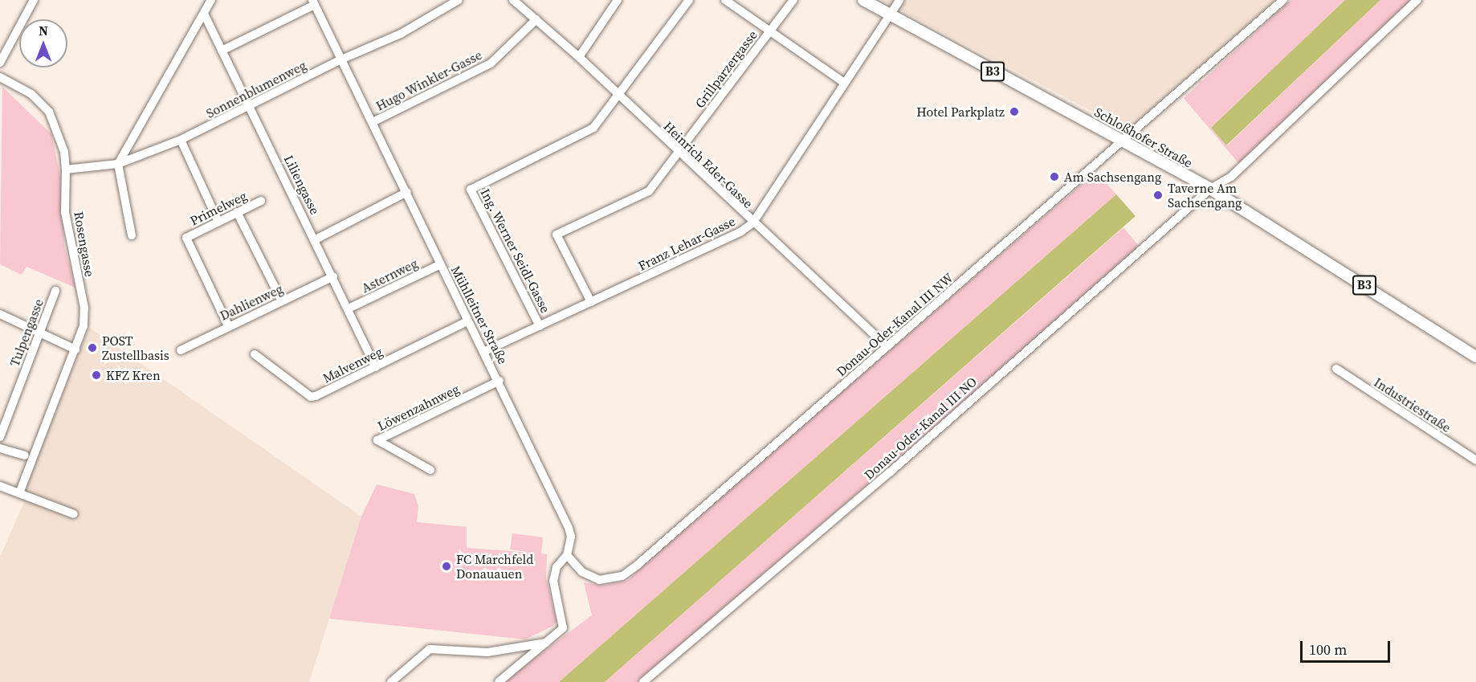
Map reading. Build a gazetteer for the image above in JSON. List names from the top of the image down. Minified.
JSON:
{"streets":{"main road":["B3","Schloßhofer Straße"],"street":["Grillparzergasse","Hugo Winkler-Gasse","Sonnenblumenweg","Heinrich Eder-Gasse","Liliengasse","Primelweg","Franz Lehar-Gasse","Rosengasse","Ing. Werner Seidl-Gasse","Asternweg","Dahlienweg","Mühlleitner Straße","Donau-Oder-Kanal III NW","Tulpengasse","Malvenweg","Industriestraße","Löwenzahnweg","Donau-Oder-Kanal III NO"]},"crossings":[["Grillparzergasse","Heinrich Eder-Gasse"],["Grillparzergasse","Franz Lehar-Gasse"],["Hugo Winkler-Gasse","Heinrich Eder-Gasse"],["Hugo Winkler-Gasse","Mühlleitner Straße"],["Sonnenblumenweg","Liliengasse"],["Sonnenblumenweg","Mühlleitner Straße"],["Schloßhofer Straße","Franz Lehar-Gasse"],["Schloßhofer Straße","Donau-Oder-Kanal III NW"],["Schloßhofer Straße","Donau-Oder-Kanal III NO"],["Heinrich Eder-Gasse","Franz Lehar-Gasse"],["Heinrich Eder-Gasse","Ing. Werner Seidl-Gasse"],["Heinrich Eder-Gasse","Donau-Oder-Kanal III NW"],["Liliengasse","Asternweg"],["Liliengasse","Dahlienweg"],["Liliengasse","Malvenweg"],["Primelweg","Dahlienweg"],["Franz Lehar-Gasse","Ing. Werner Seidl-Gasse"],["Franz Lehar-Gasse","Mühlleitner Straße"],["Asternweg","Mühlleitner Straße"],["Mühlleitner Straße","Donau-Oder-Kanal III NW"],["Mühlleitner Straße","Malvenweg"],["Mühlleitner Straße","Löwenzahnweg"]],"places":["Hotel Parkplatz","Am Sachsengang","Taverne Am Sachsengang","POST Zustellbasis","KFZ Kren","FC Marchfeld Donauauen"],"scale_bar":"100 m","north":"top"}
